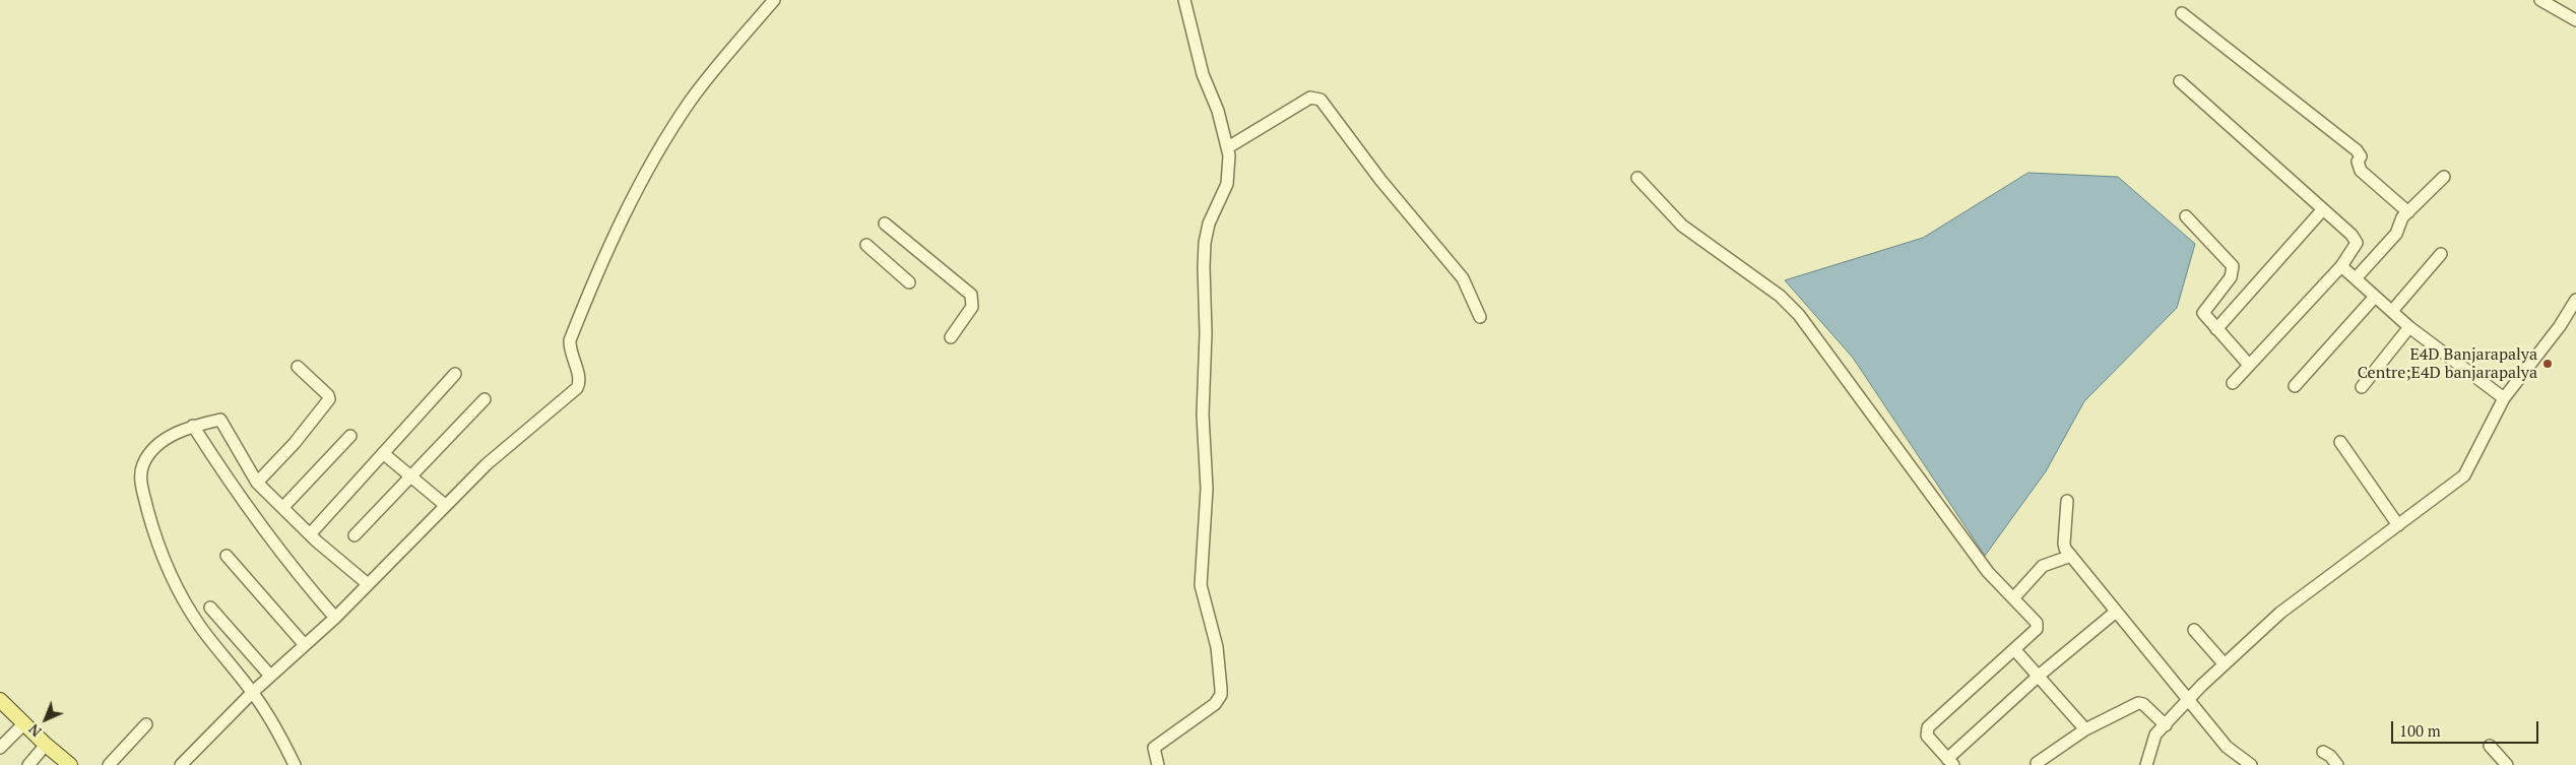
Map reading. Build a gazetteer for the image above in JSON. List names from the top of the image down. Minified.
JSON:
{"places":["E4D Banjarapalya Centre;E4D banjarapalya"],"scale_bar":"100 m","north":"bottom left"}
